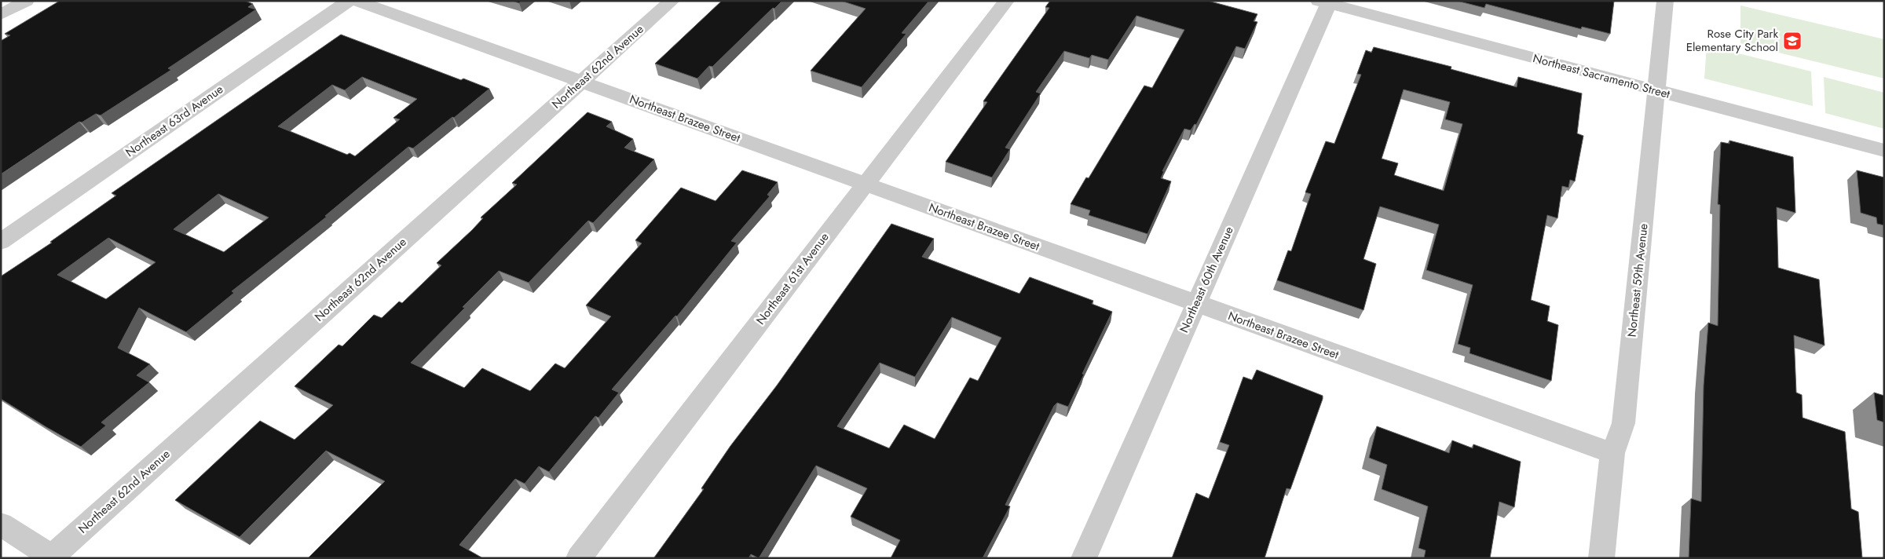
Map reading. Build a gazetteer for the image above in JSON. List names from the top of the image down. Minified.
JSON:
{"streets":{"street":["Northeast 62nd Avenue","Northeast Sacramento Street","Northeast Brazee Street","Northeast 63rd Avenue","Northeast 61st Avenue","Northeast 60th Avenue","Northeast 59th Avenue"]},"crossings":[["Northeast 62nd Avenue","Northeast Brazee Street"],["Northeast Sacramento Street","Northeast 60th Avenue"],["Northeast Sacramento Street","Northeast 59th Avenue"],["Northeast Brazee Street","Northeast 61st Avenue"],["Northeast Brazee Street","Northeast 60th Avenue"],["Northeast Brazee Street","Northeast 59th Avenue"]],"places":{"school or university":["Rose City Park Elementary School"]}}
